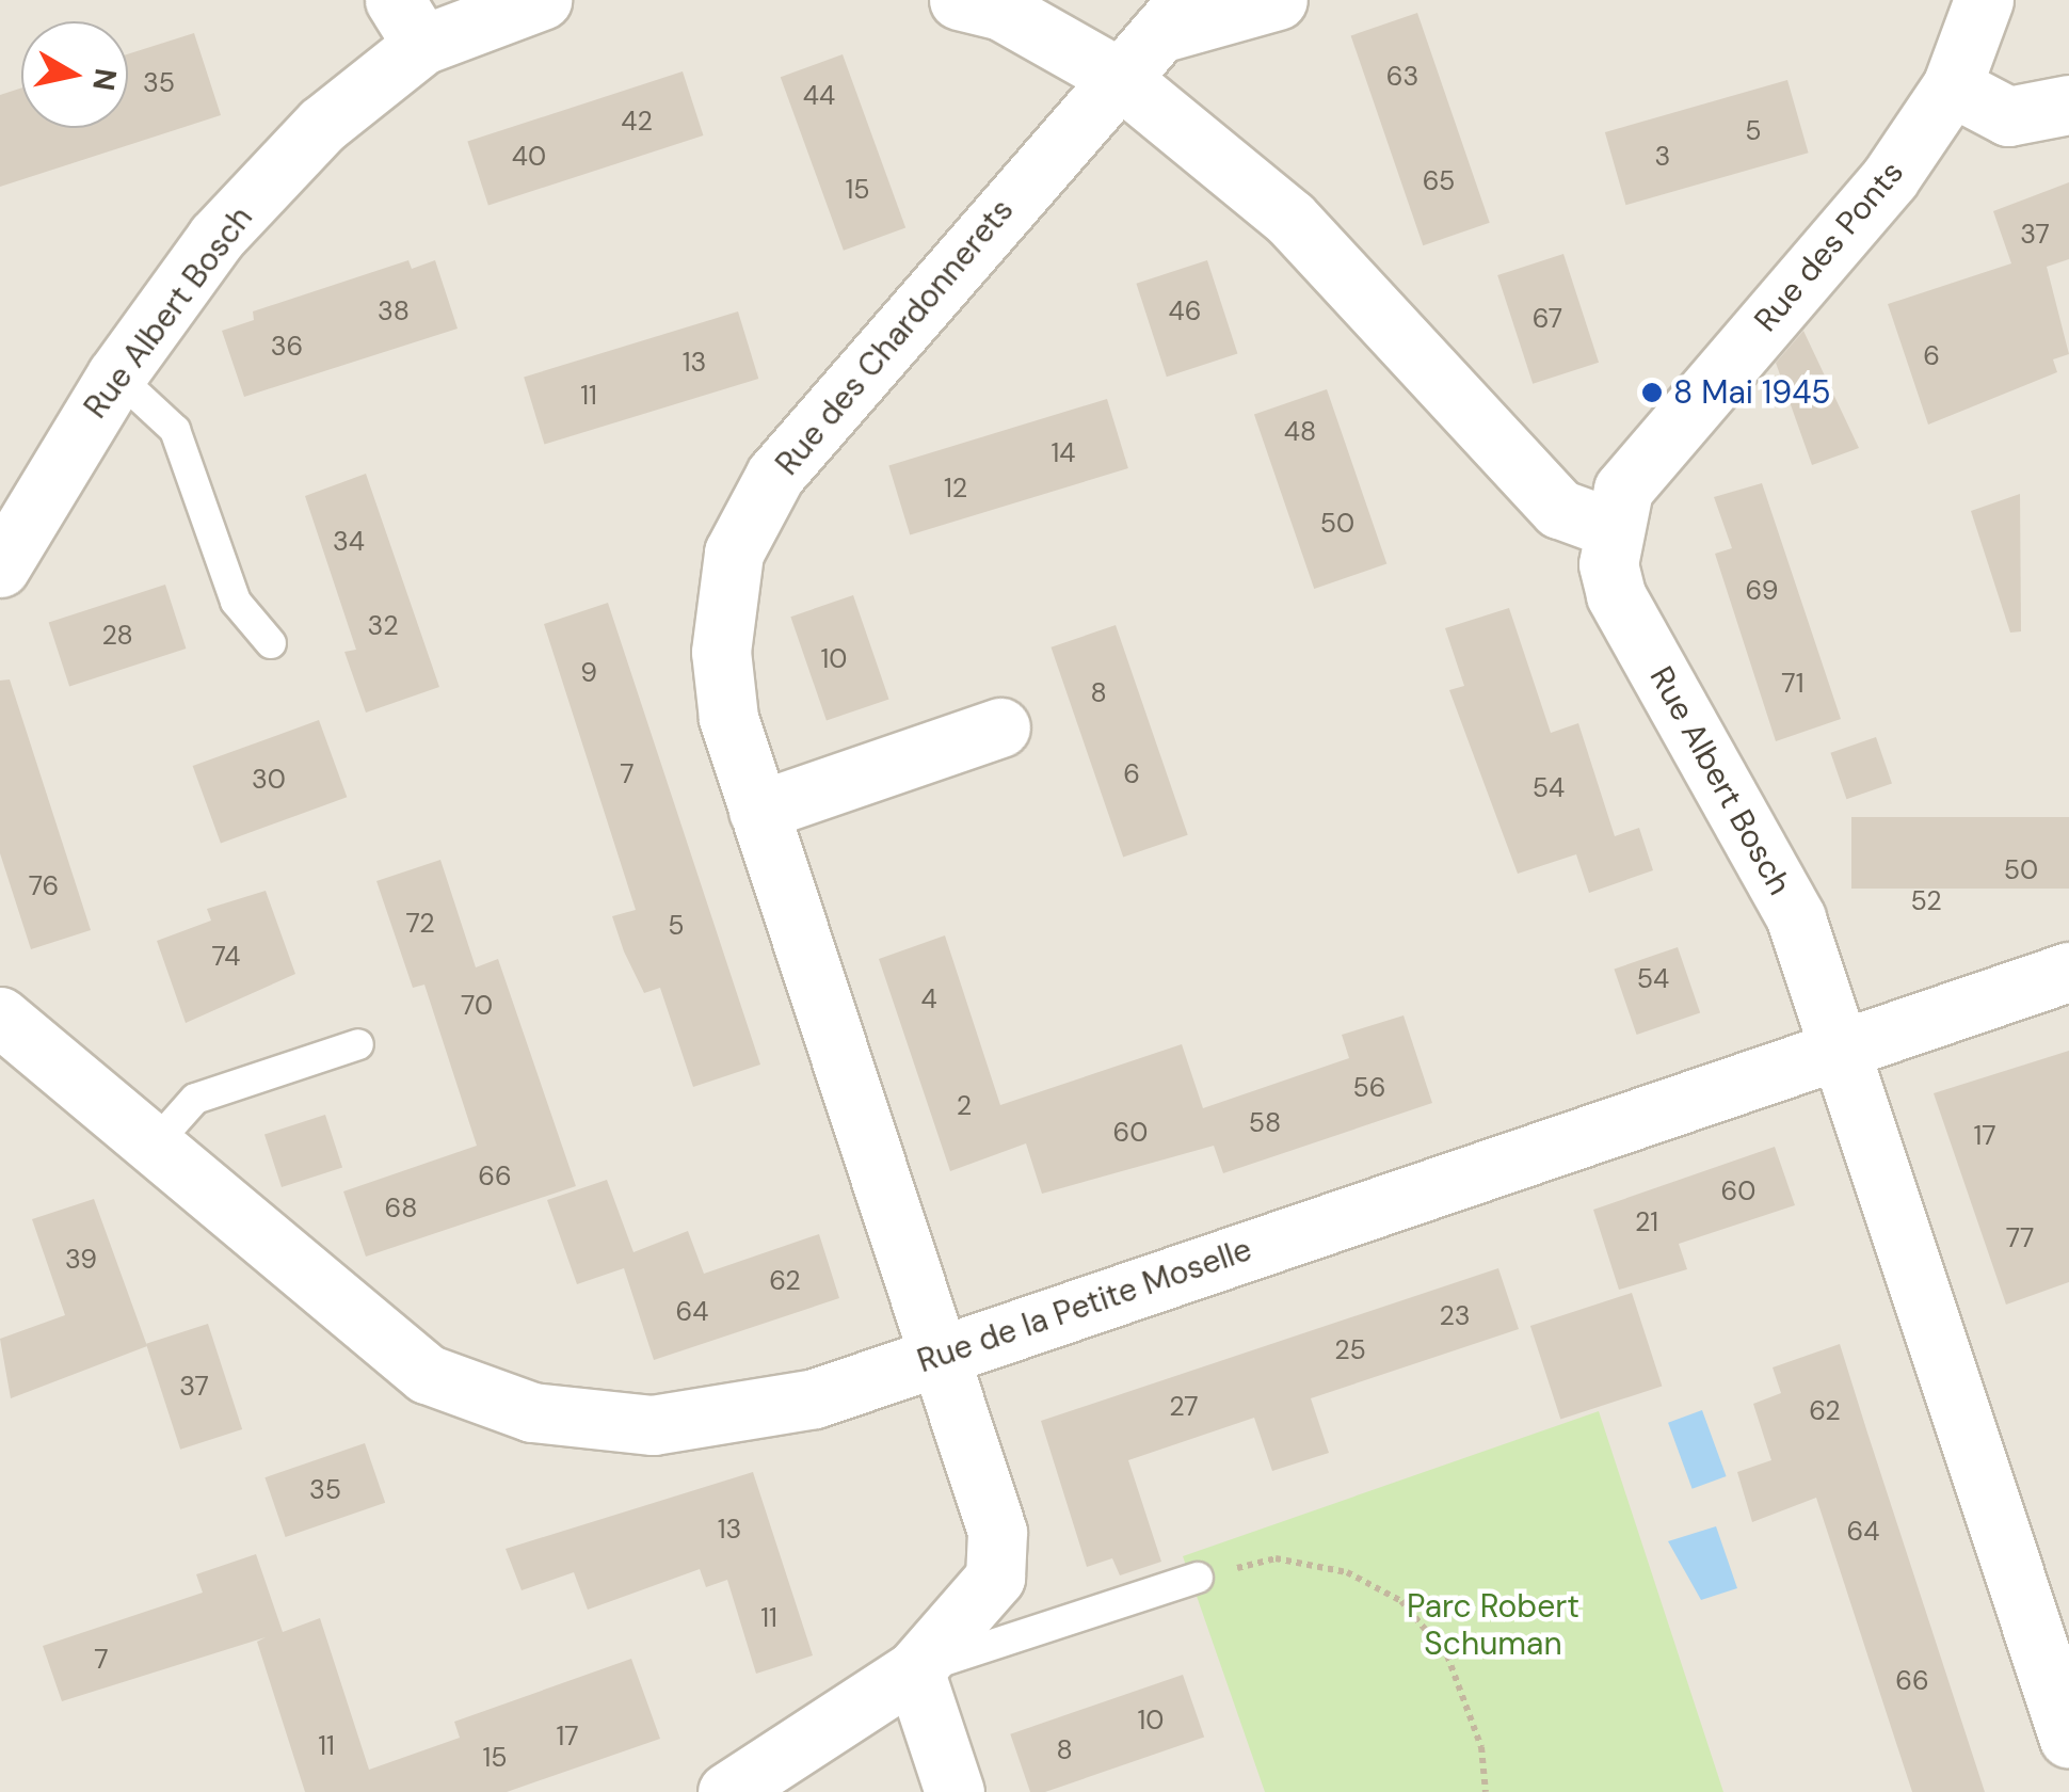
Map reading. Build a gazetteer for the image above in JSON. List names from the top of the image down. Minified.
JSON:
{"streets":{"street":["Rue des Ponts","Rue Albert Bosch","Rue des Chardonnerets","Rue de la Petite Moselle"]},"crossings":[["Rue des Ponts","Rue Albert Bosch"],["Rue Albert Bosch","Rue de la Petite Moselle"],["Rue des Chardonnerets","Rue de la Petite Moselle"]],"parks":["Parc Robert Schuman"],"places":["8 Mai 1945"],"house_numbers":["63","35","44","42","5","40","3","65","15","37","38","46","67","36","6","13","11","48","14","12","50","34","69","32","28","10","9","71","8","7","6","30","54","50","76","52","72","5","74","54","4","70","56","2","58","60","17","66","60","68","21","77","39","62","64","23","25","37","27","62","35","13","64","11","7","66","10","17","11","8","15"],"north":"right"}
